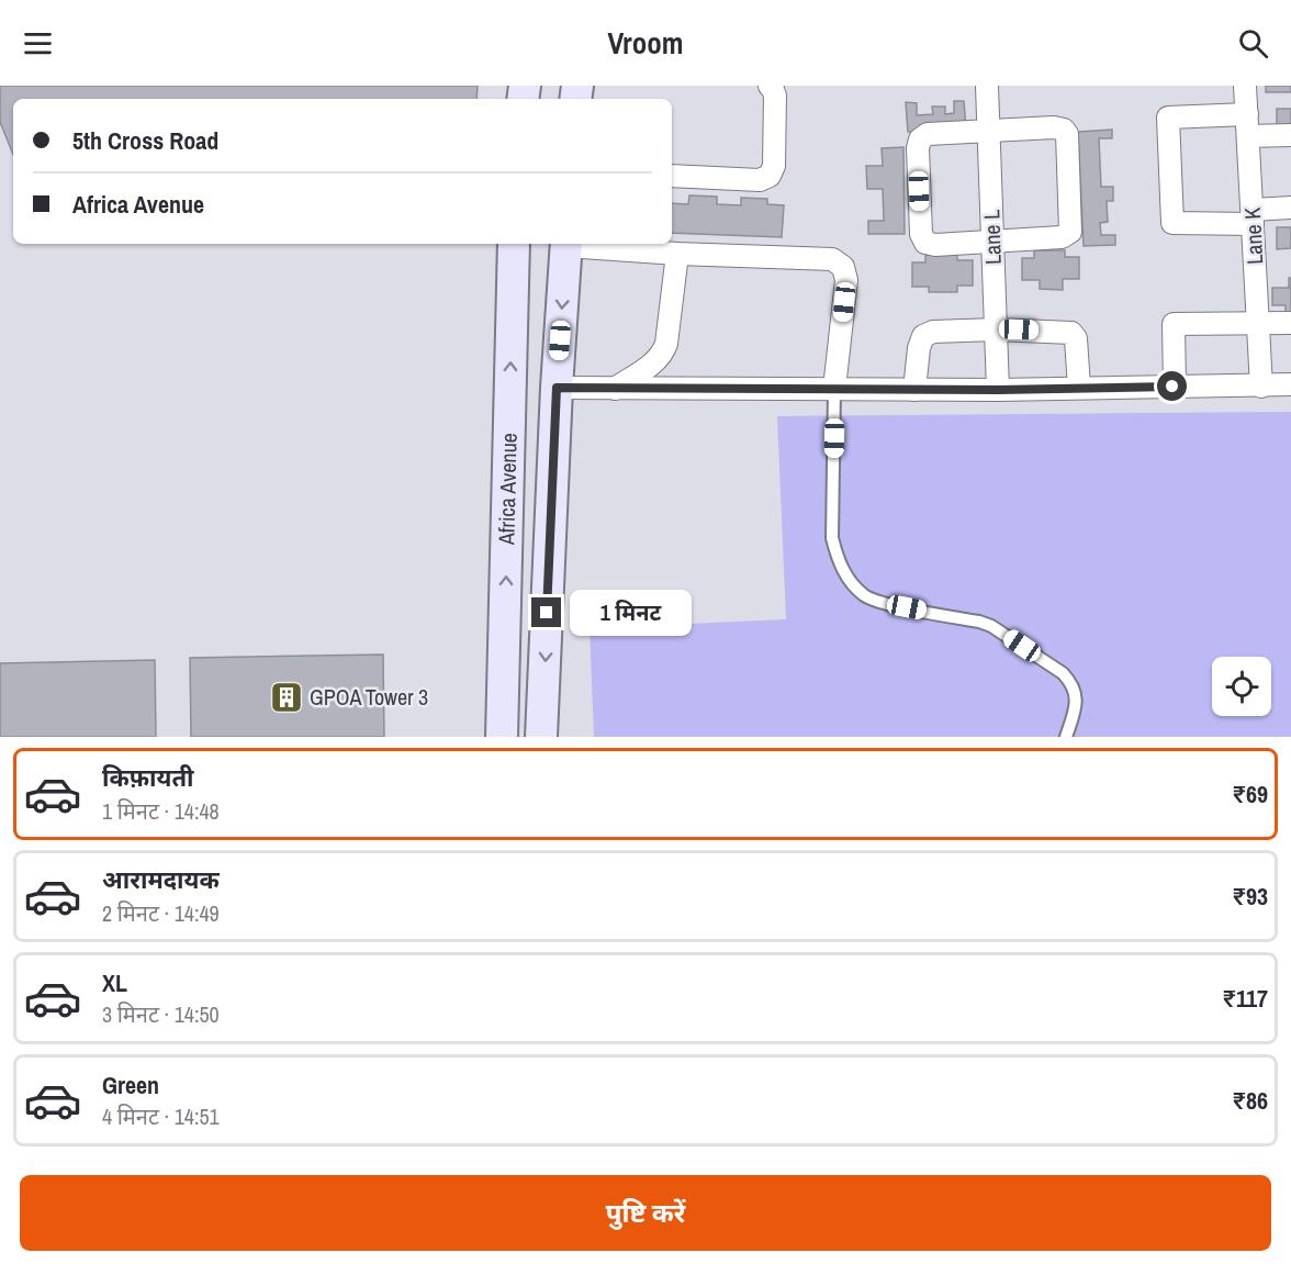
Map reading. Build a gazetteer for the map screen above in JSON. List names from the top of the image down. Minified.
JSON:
{"streets":{"main road":["Africa Avenue"],"street":["Lane K","Lane L"]},"places":{"building":["GPOA Tower 3"]},"page":{"header":"Vroom","banner":["5th Cross Road","Africa Avenue"],"bubble":"1 मिनट","list":[{"name":"किफ़ायती","note":"1 मिनट · 14:48","value":"₹69"},{"name":"आरामदायक","note":"2 मिनट · 14:49","value":"₹93"},{"name":"XL","note":"3 मिनट · 14:50","value":"₹117"},{"name":"Green","note":"4 मिनट · 14:51","value":"₹86"}],"buttons":"पुष्टि करें"}}
